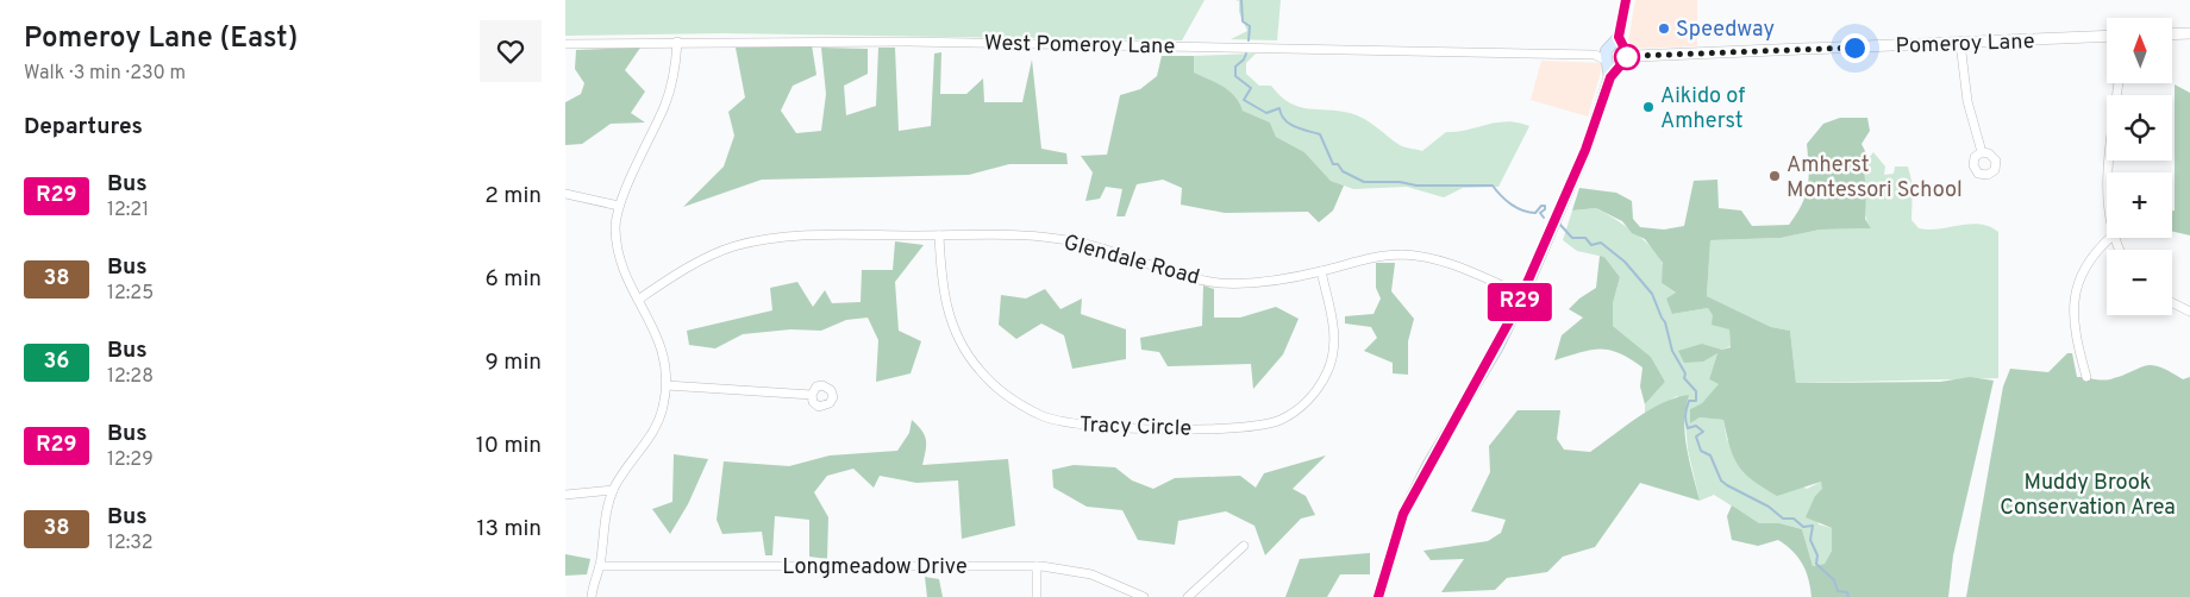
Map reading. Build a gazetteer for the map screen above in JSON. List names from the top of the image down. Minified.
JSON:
{"streets":{"street":["Pomeroy Lane","West Pomeroy Lane","Glendale Road","Tracy Circle","Longmeadow Drive"]},"crossings":[["Pomeroy Lane","West Pomeroy Lane"],["Glendale Road","Tracy Circle"]],"parks":["Muddy Brook Conservation Area"],"places":["Speedway","Aikido of Amherst","Amherst Montessori School"],"lines":["bus line R29"],"north":"top","page":{"heading":[["Pomeroy Lane (East)","Walk · 3 min · 230 m"],"Departures"],"on_map":"R29","map_buttons":["+","−"],"list":[{"mark":"R29","name":"Bus","note":"12:21","value":"2 min"},{"mark":"38","name":"Bus","note":"12:25","value":"6 min"},{"mark":"36","name":"Bus","note":"12:28","value":"9 min"},{"mark":"R29","name":"Bus","note":"12:29","value":"10 min"},{"mark":"38","name":"Bus","note":"12:32","value":"13 min"}]}}
